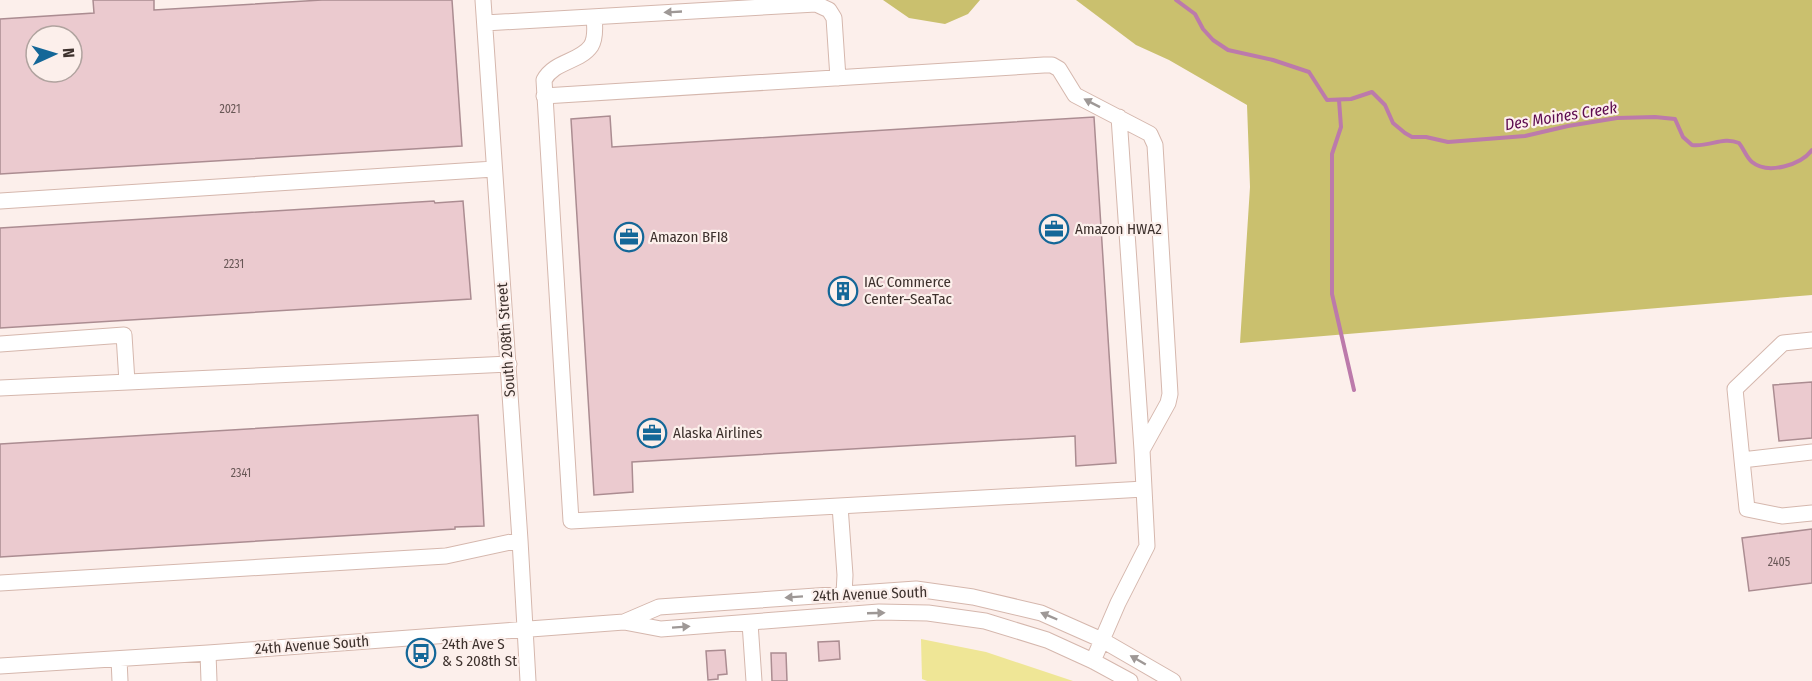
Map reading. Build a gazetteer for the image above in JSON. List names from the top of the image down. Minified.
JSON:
{"streets":{"street":["South 208th Street","24th Avenue South"]},"crossings":[["South 208th Street","24th Avenue South"]],"water":["Des Moines Creek"],"places":{"office":["Amazon HWA2","Amazon BFI8","Alaska Airlines"],"building":["IAC Commerce Center–SeaTac"],"bus stop":["24th Ave S & S 208th St"]},"house_numbers":["2021","2231","2341","2405"],"north":"right"}
